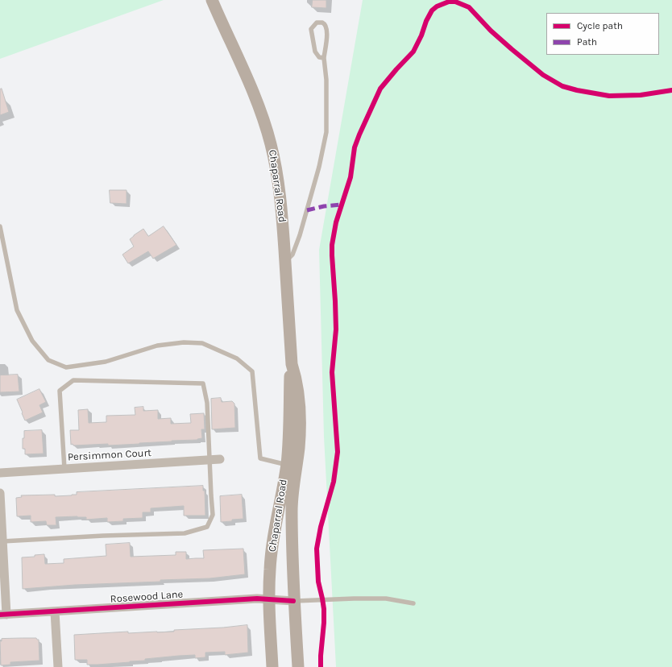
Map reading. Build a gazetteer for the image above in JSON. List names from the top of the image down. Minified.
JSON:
{"streets":{"main road":["Chaparral Road"],"street":["Persimmon Court","Rosewood Lane"]},"crossings":[["Chaparral Road","Rosewood Lane"]],"legend":["Cycle path","Path"]}
